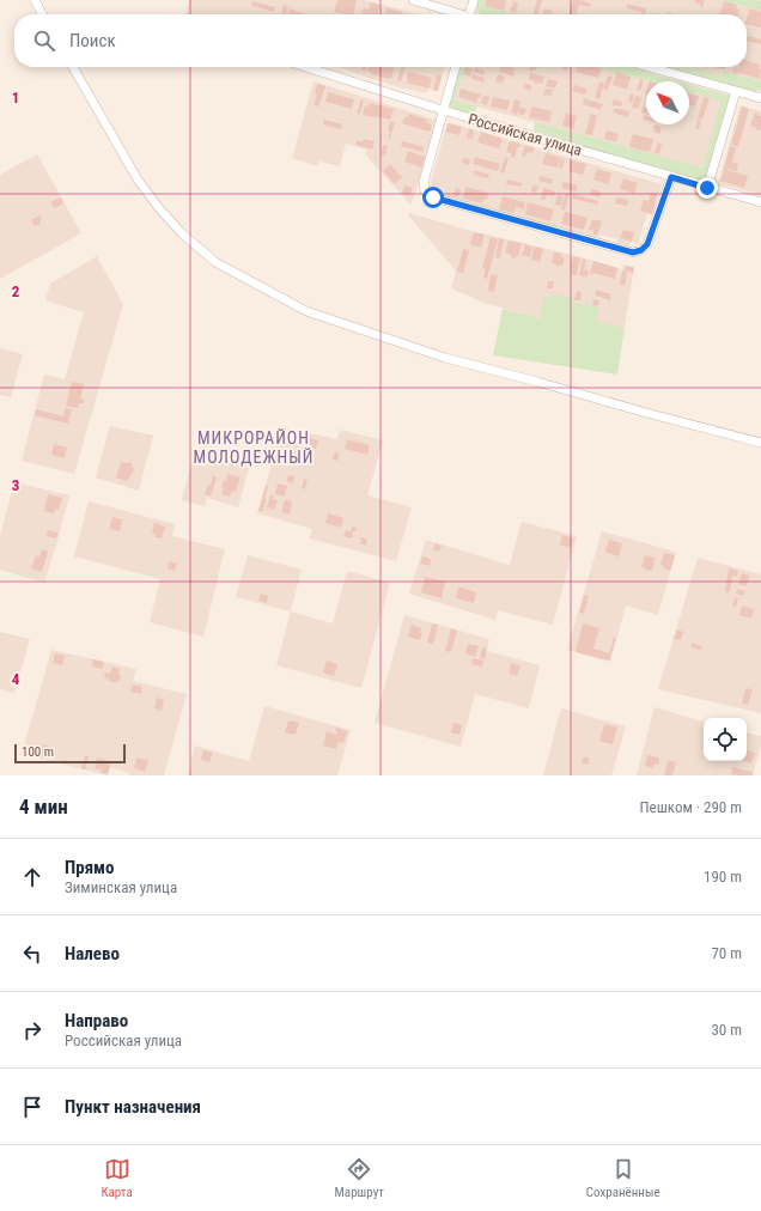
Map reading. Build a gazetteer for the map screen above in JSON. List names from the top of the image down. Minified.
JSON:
{"streets":{"street":["Российская улица"]},"districts":["МИКРОРАЙОН МОЛОДЕЖНЫЙ"],"scale_bar":"100 m","north":"top left","page":{"search":"Поиск","scale":"100 m","heading":["4 мин","Пешком · 290 m"],"list":[["Прямо","Зиминская улица","190 m"],["Налево","70 m"],["Направо","Российская улица","30 m"],"Пункт назначения"],"nav":["Карта","Маршрут","Сохранённые"]},"grid":{"rows":["1","2","3","4"]}}
